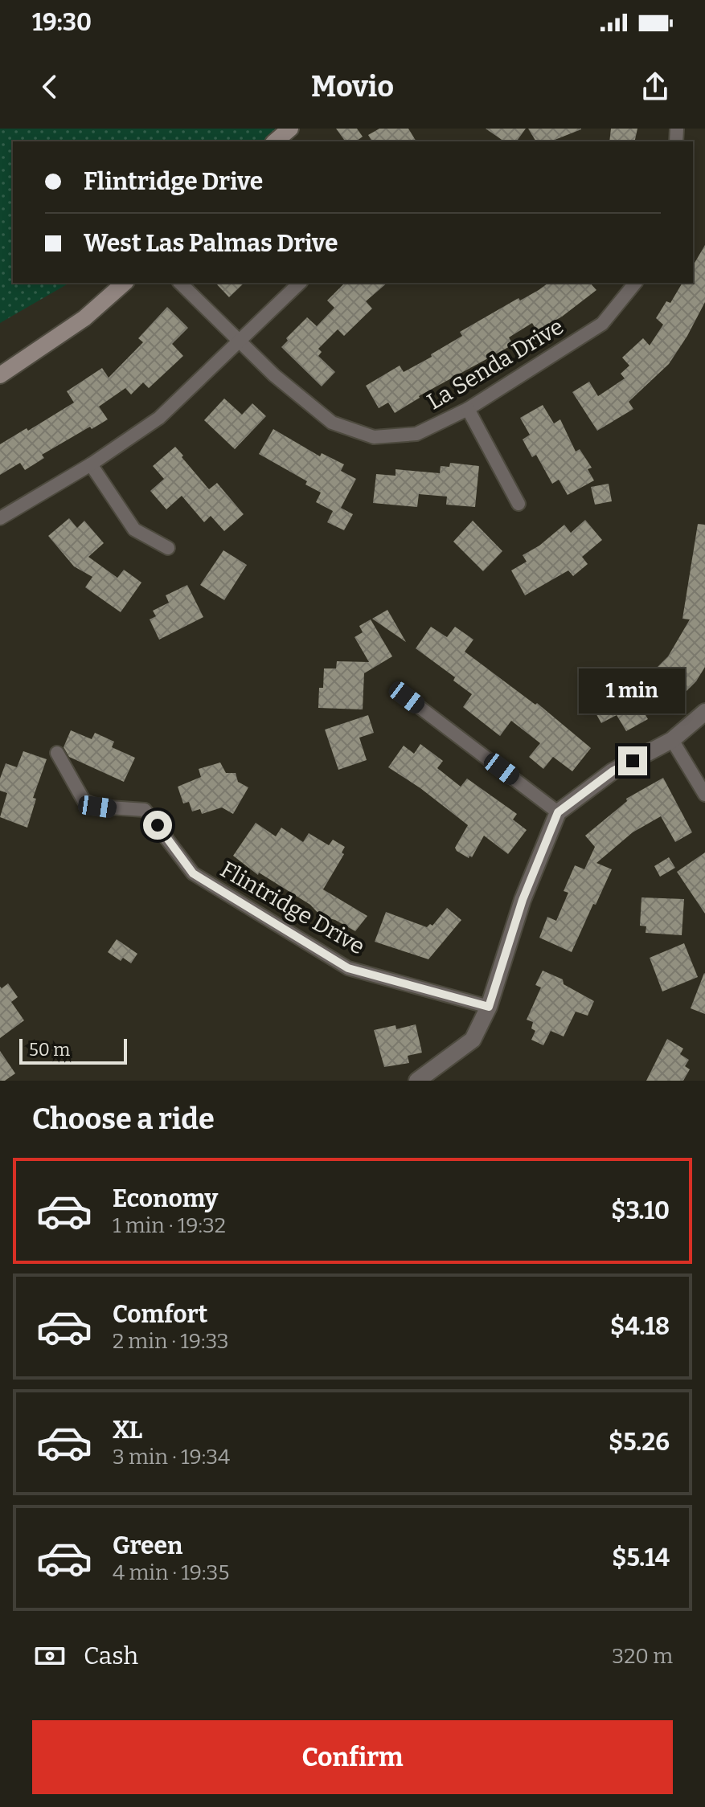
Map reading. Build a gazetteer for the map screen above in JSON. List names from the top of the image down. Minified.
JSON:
{"streets":{"street":["La Senda Drive","Flintridge Drive"]},"scale_bar":"50 m","page":{"status":"19:30","header":"Movio","banner":["Flintridge Drive","West Las Palmas Drive"],"bubble":"1 min","scale":"50 m","heading":"Choose a ride","list":[{"name":"Economy","note":"1 min · 19:32","value":"$3.10"},{"name":"Comfort","note":"2 min · 19:33","value":"$4.18"},{"name":"XL","note":"3 min · 19:34","value":"$5.26"},{"name":"Green","note":"4 min · 19:35","value":"$5.14"}],"pay":["Cash","320 m"],"buttons":"Confirm"}}
